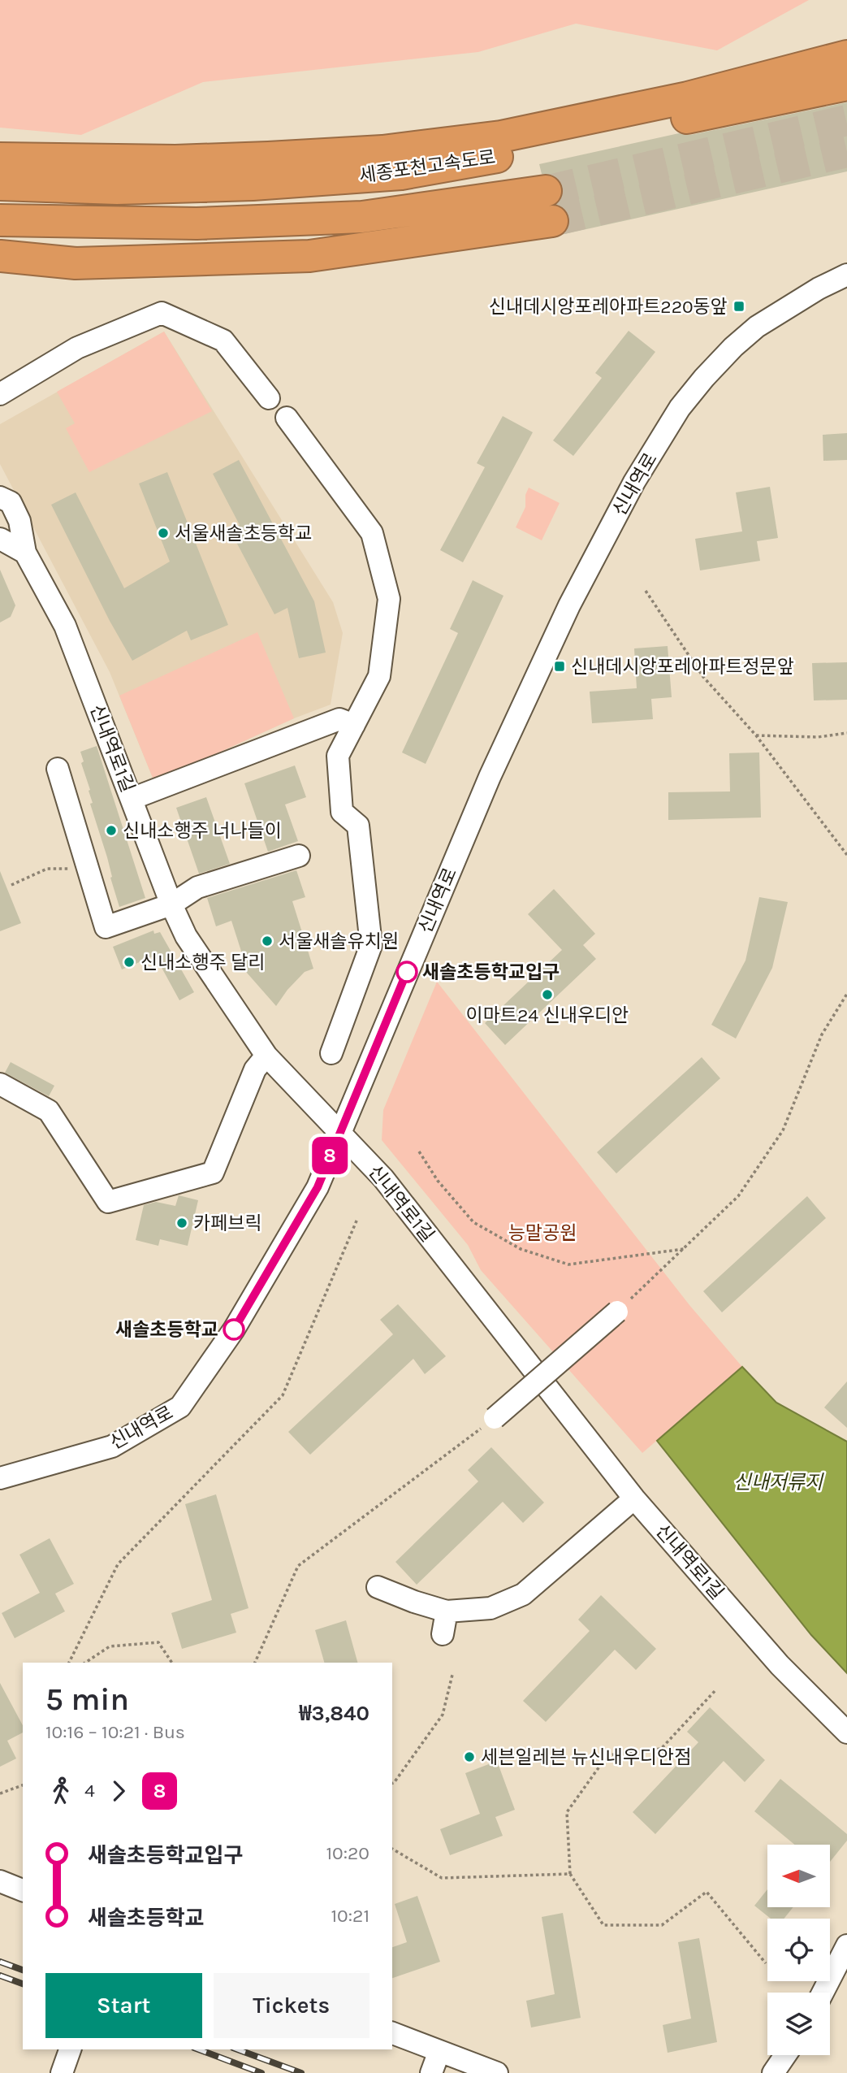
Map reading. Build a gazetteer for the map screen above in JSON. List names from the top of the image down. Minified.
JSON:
{"streets":{"highway":["세종포천고속도로"],"street":["신내역로","신내역로1길"]},"crossings":[["신내역로","신내역로1길"]],"water":["신내저류지"],"parks":["능말공원"],"places":{"transit":["신내데시앙포레아파트220동앞","신내데시앙포레아파트정문앞"],"other":["서울새솔초등학교","신내소행주 너나들이","서울새솔유치원","신내소행주 달리","새솔초등학교입구","이마트24 신내우디안","카페브릭","새솔초등학교","세븐일레븐 뉴신내우디안점"]},"lines":["bus line 8"],"north":"left","page":{"on_map":"8","heading":["5 min","10:16 – 10:21 · Bus","₩3,840"],"legs":["4","8"],"list":[{"name":"새솔초등학교입구","value":"10:20"},{"name":"새솔초등학교","value":"10:21"}],"buttons":["Start","Tickets"]}}
